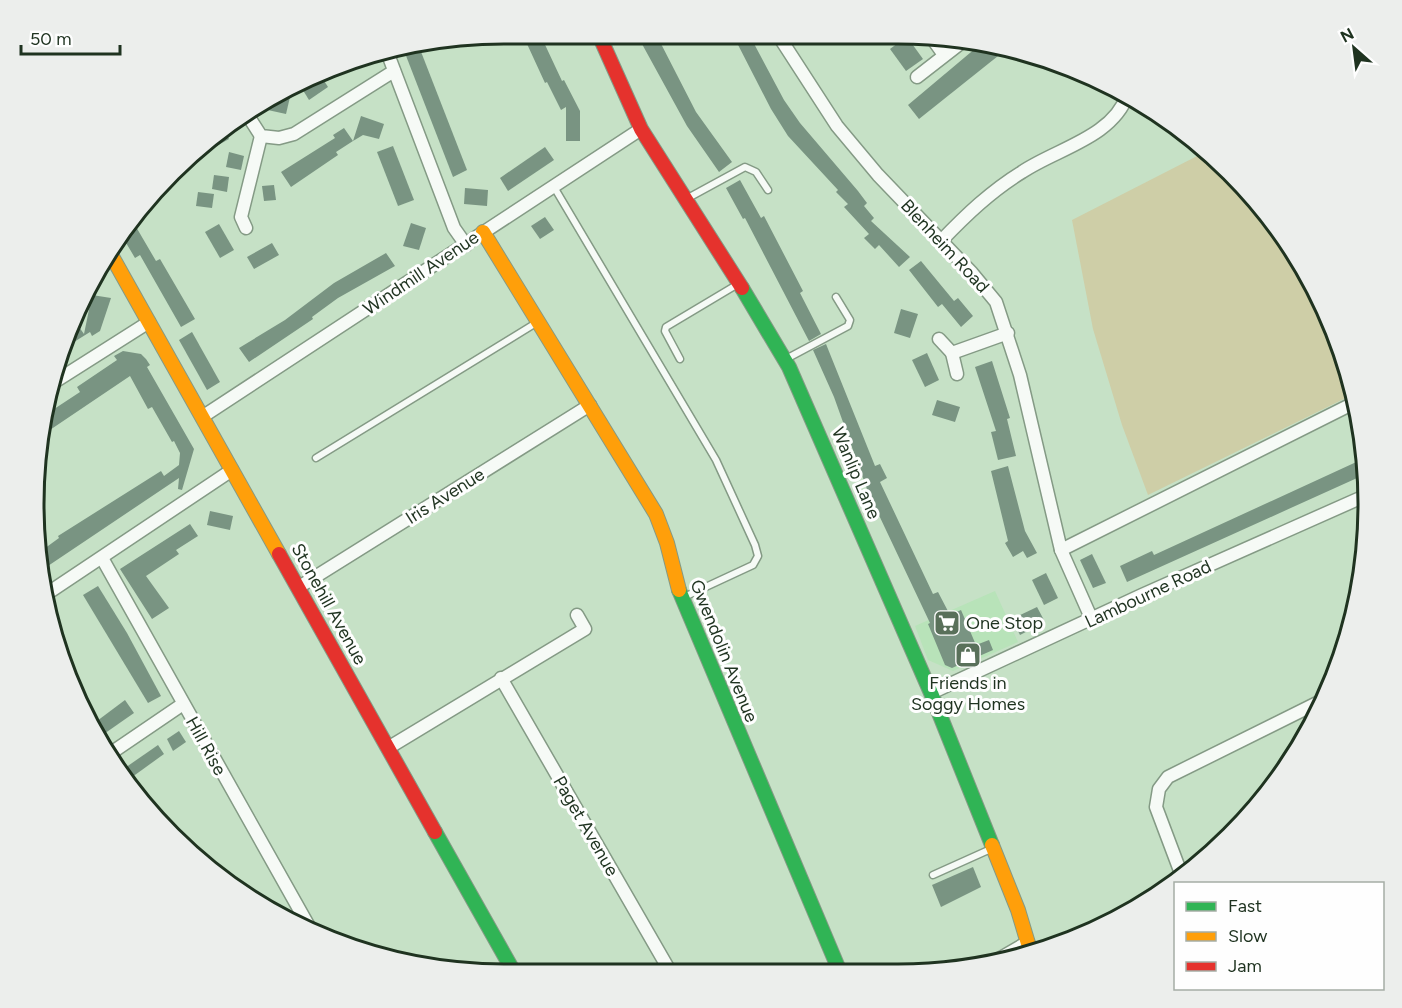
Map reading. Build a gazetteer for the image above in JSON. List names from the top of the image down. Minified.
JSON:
{"streets":{"street":["Blenheim Road","Windmill Avenue","Wanlip Lane","Iris Avenue","Lambourne Road","Stonehill Avenue","Gwendolin Avenue","Hill Rise","Paget Avenue"]},"crossings":[["Blenheim Road","Lambourne Road"],["Windmill Avenue","Wanlip Lane"],["Windmill Avenue","Stonehill Avenue"],["Windmill Avenue","Gwendolin Avenue"],["Wanlip Lane","Lambourne Road"],["Iris Avenue","Stonehill Avenue"],["Iris Avenue","Gwendolin Avenue"]],"places":{"supermarket":["One Stop"],"shop":["Friends in Soggy Homes"]},"legend":["Fast","Slow","Jam"],"scale_bar":"50 m","north":"top left"}
